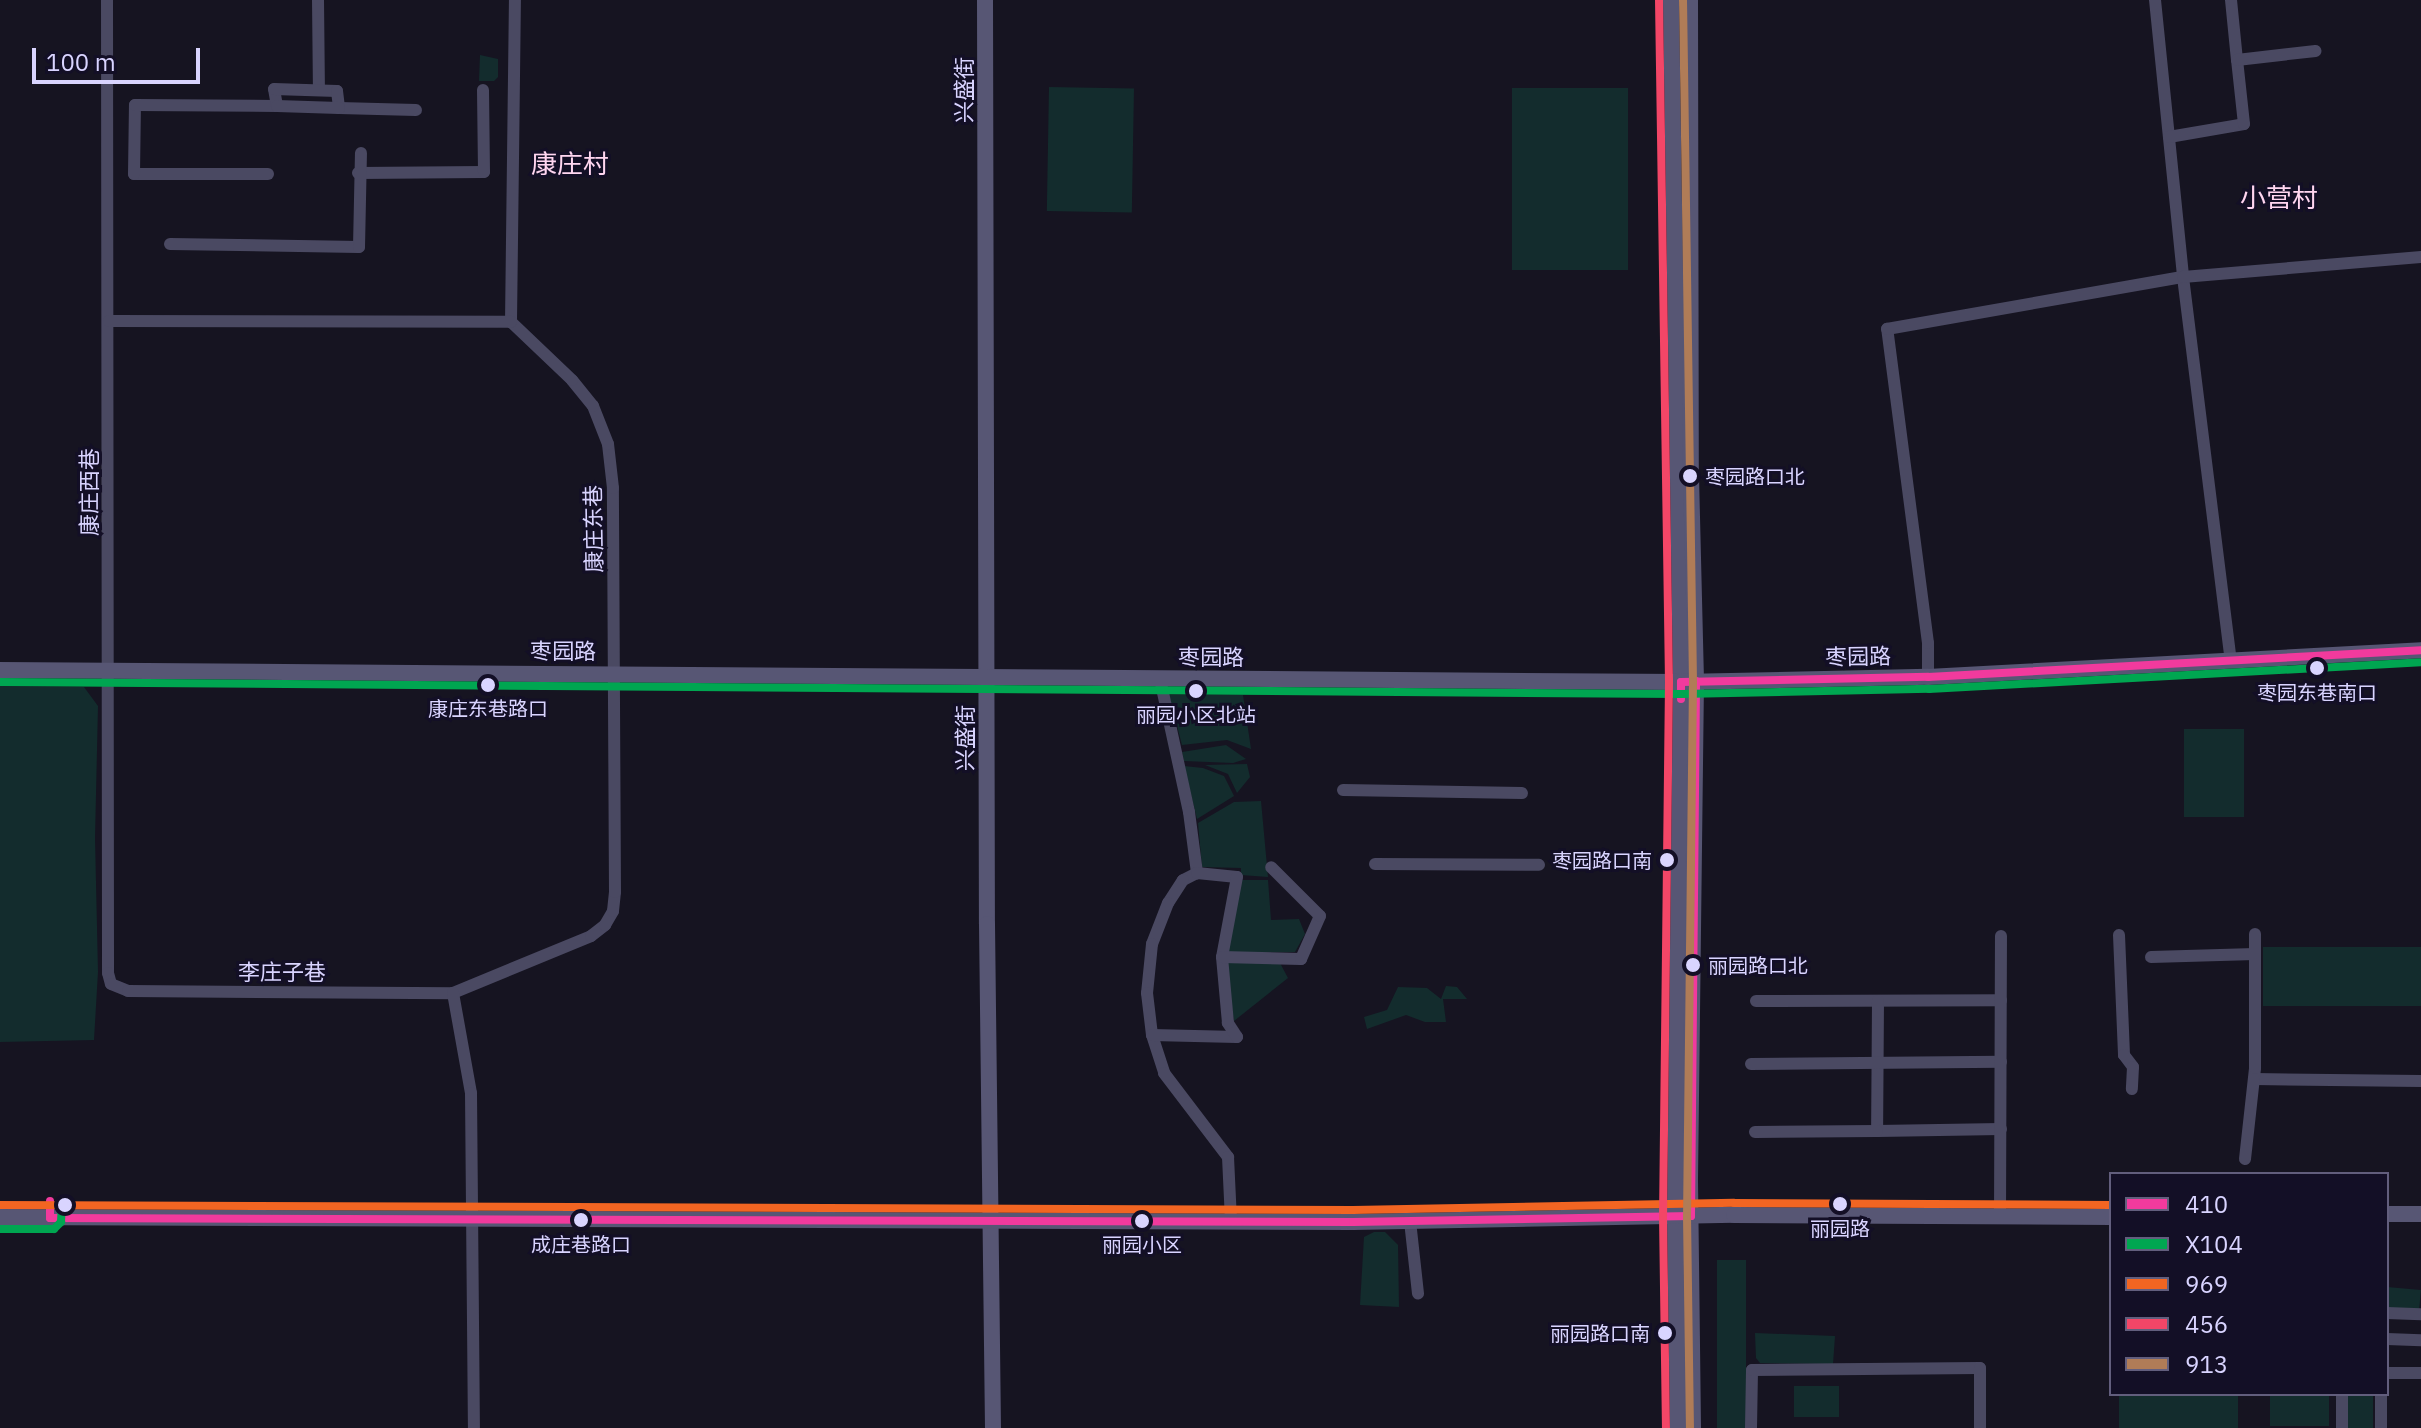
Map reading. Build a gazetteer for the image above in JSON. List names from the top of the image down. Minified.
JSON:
{"streets":{"street":["兴盛街","康庄西巷","康庄东巷","枣园路","李庄子巷"]},"crossings":[["兴盛街","枣园路"],["康庄西巷","枣园路"],["康庄西巷","李庄子巷"],["康庄东巷","枣园路"],["康庄东巷","李庄子巷"]],"districts":["康庄村","小营村"],"places":["枣园路口北","枣园东巷南口","康庄东巷路口","丽园小区北站","枣园路口南","丽园路口北","丽园路","成庄巷路口","丽园小区","丽园路口南"],"lines":["transit line 456","transit line 913","transit line 410","transit line X104","transit line 969"],"legend":["410","X104","969","456","913"],"scale_bar":"100 m"}
